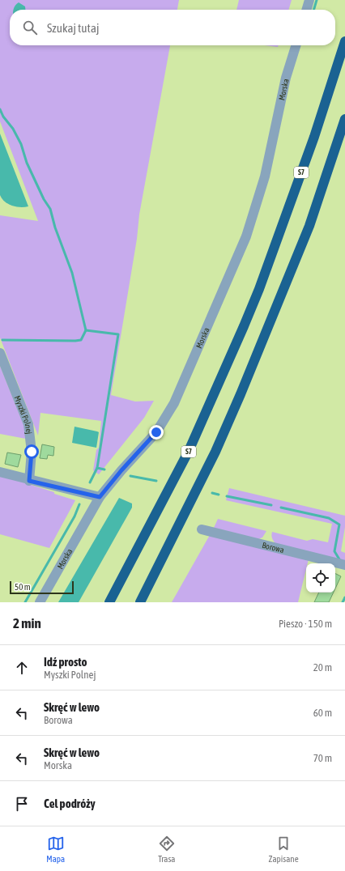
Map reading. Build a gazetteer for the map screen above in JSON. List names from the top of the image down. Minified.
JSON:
{"streets":{"highway":["S7"],"street":["Morska","Myszki Polnej","Borowa"]},"scale_bar":"50 m","page":{"search":"Szukaj tutaj","scale":"50 m","heading":["2 min","Pieszo · 150 m"],"list":[["Idź prosto","Myszki Polnej","20 m"],["Skręć w lewo","Borowa","60 m"],["Skręć w lewo","Morska","70 m"],"Cel podróży"],"nav":["Mapa","Trasa","Zapisane"]}}
